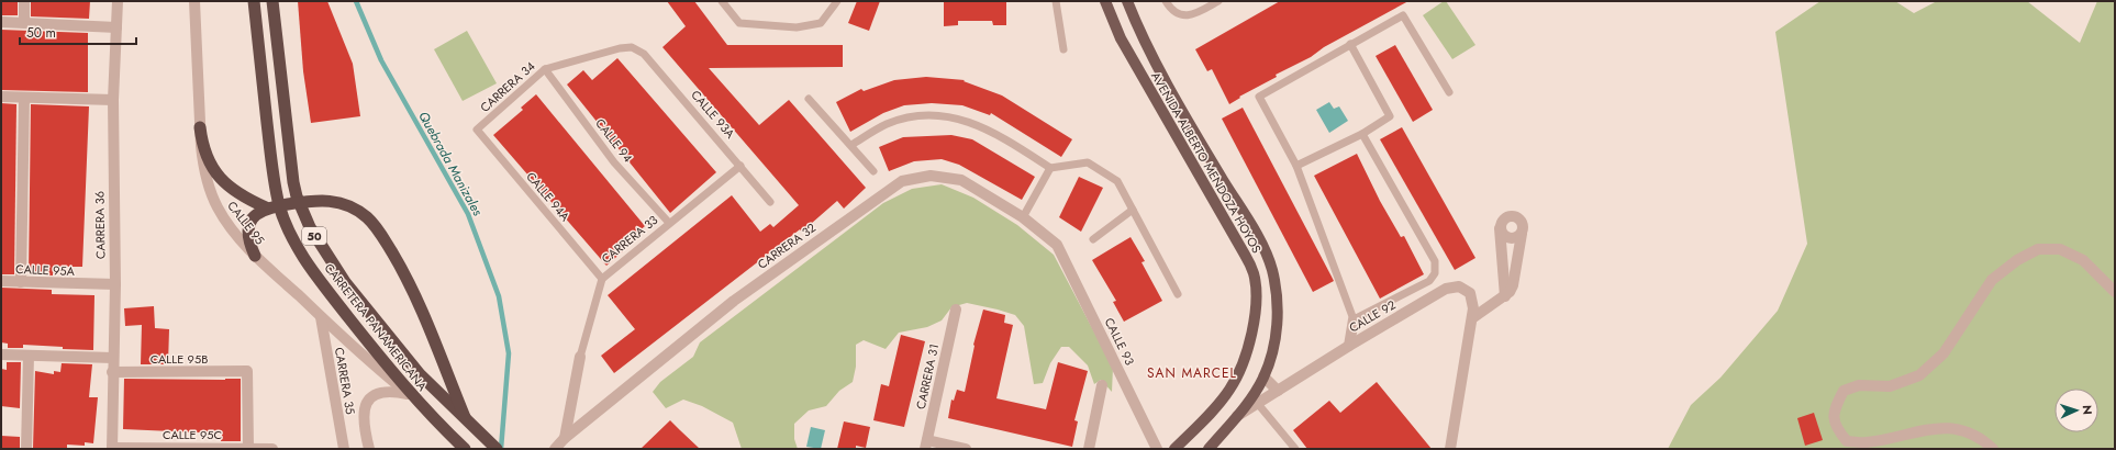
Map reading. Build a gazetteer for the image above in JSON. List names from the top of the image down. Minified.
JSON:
{"streets":{"highway":["50","CARRETERA PANAMERICANA"],"main road":["AVENIDA ALBERTO MENDOZA HOYOS"],"street":["CALLE 95","CARRERA 36","CARRERA 33","CARRERA 32","CALLE 95A","CALLE 92","CALLE 93","CALLE 95B","CARRERA 31","CARRERA 35","CALLE 95C"],"lane":["CARRERA 34","CALLE 93A","CALLE 94","CALLE 94A"]},"crossings":[["CARRERA 34","CALLE 93A"],["CARRERA 34","CALLE 94"],["CARRERA 34","CALLE 94A"],["CALLE 93A","CARRERA 33"],["CALLE 94","CARRERA 33"],["AVENIDA ALBERTO MENDOZA HOYOS","CALLE 92"],["CALLE 94A","CARRERA 33"],["CALLE 95","CARRETERA PANAMERICANA"],["CALLE 95","CARRERA 35"],["CARRERA 36","CALLE 95A"],["CARRERA 36","CALLE 95B"],["CARRERA 36","CALLE 95C"],["50","CARRETERA PANAMERICANA"],["CARRERA 33","CARRERA 32"],["CARRERA 32","CALLE 93"],["CARRETERA PANAMERICANA","CARRERA 35"],["CALLE 95B","CALLE 95C"]],"districts":["SAN MARCEL"],"water":["Quebrada Manizales"],"scale_bar":"50 m","north":"right"}
